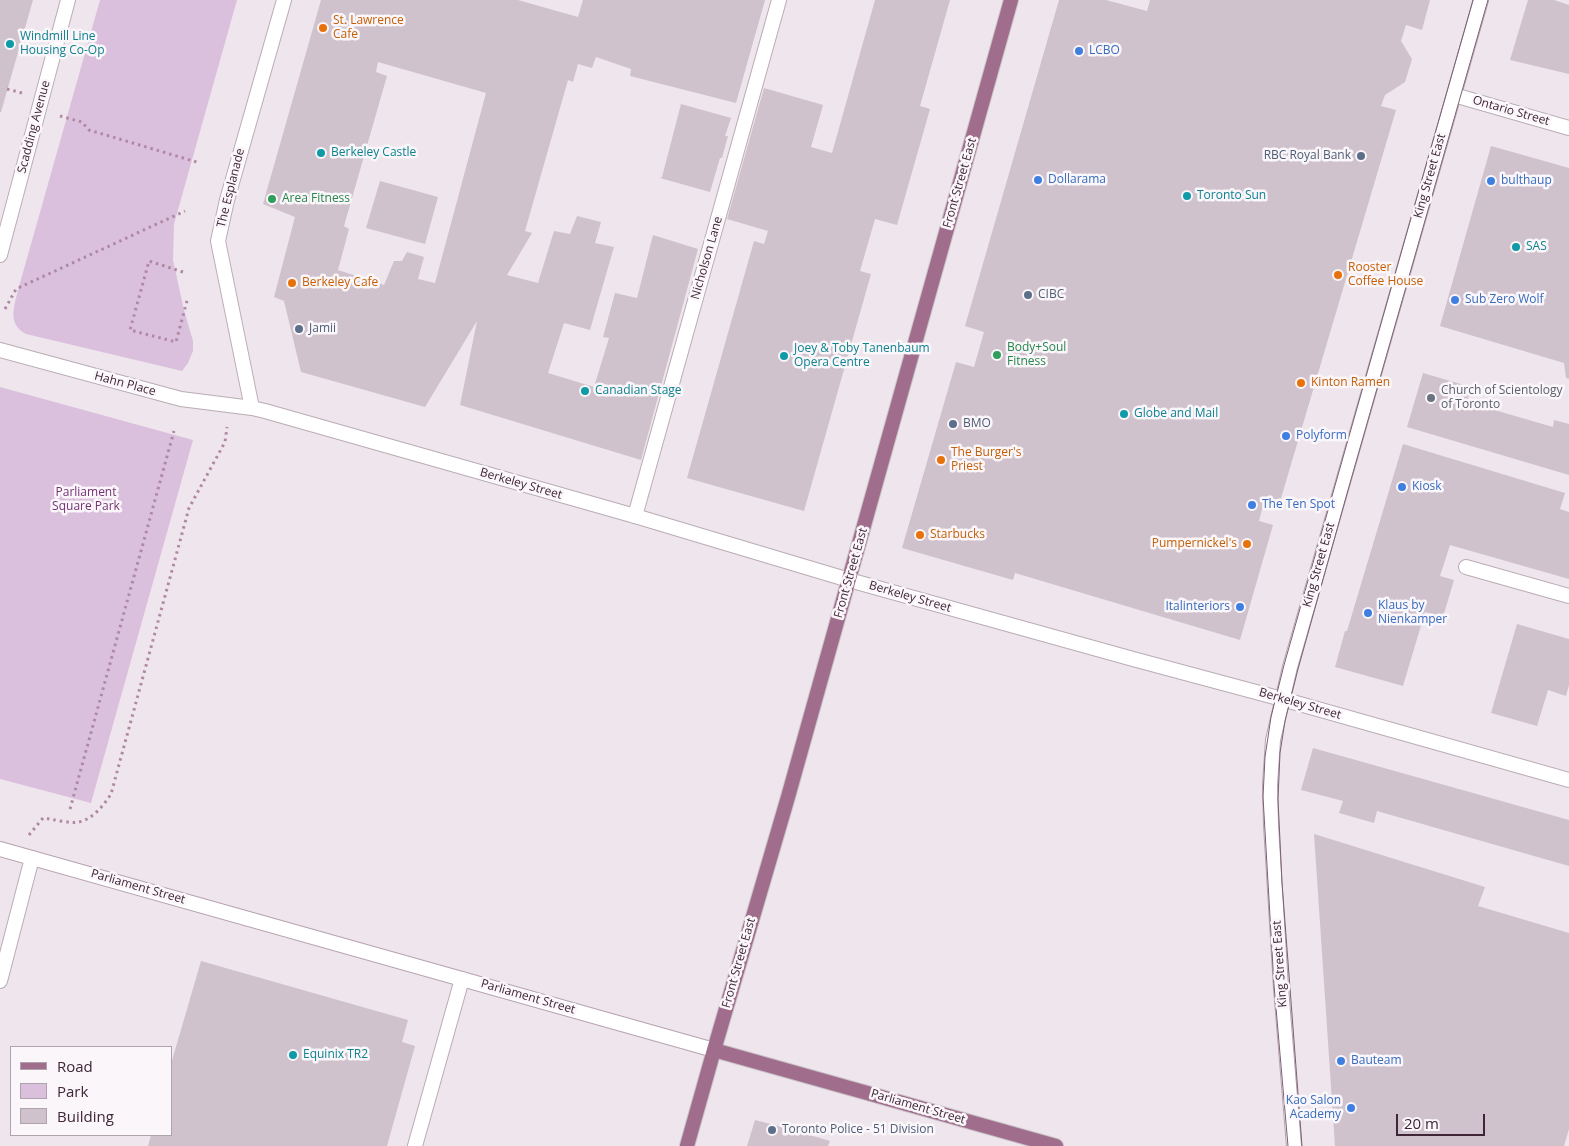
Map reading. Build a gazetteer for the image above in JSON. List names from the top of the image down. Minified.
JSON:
{"streets":{"main road":["Front Street East","Parliament Street"],"street":["Ontario Street","Scadding Avenue","King Street East","The Esplanade","Nicholson Lane","Hahn Place","Berkeley Street"]},"crossings":[["Ontario Street","King Street East"],["King Street East","Berkeley Street"],["Front Street East","Berkeley Street"],["Front Street East","Parliament Street"],["The Esplanade","Hahn Place"],["The Esplanade","Berkeley Street"],["Nicholson Lane","Berkeley Street"],["Hahn Place","Berkeley Street"]],"parks":["Parliament Square Park"],"places":["St. Lawrence Cafe","Windmill Line Housing Co-Op","LCBO","Berkeley Castle","RBC Royal Bank","Dollarama","bulthaup","Toronto Sun","Area Fitness","SAS","Rooster Coffee House","Berkeley Cafe","CIBC","Sub Zero Wolf","Jamii","Body+Soul Fitness","Joey & Toby Tanenbaum Opera Centre","Kinton Ramen","Canadian Stage","Church of Scientology of Toronto","Globe and Mail","BMO","Polyform","The Burger's Priest","Kiosk","The Ten Spot","Starbucks","Pumpernickel's","Italinteriors","Klaus by Nienkamper","Equinix TR2","Bauteam","Kao Salon Academy","Toronto Police - 51 Division"],"legend":["Road","Park","Building"],"scale_bar":"20 m"}
